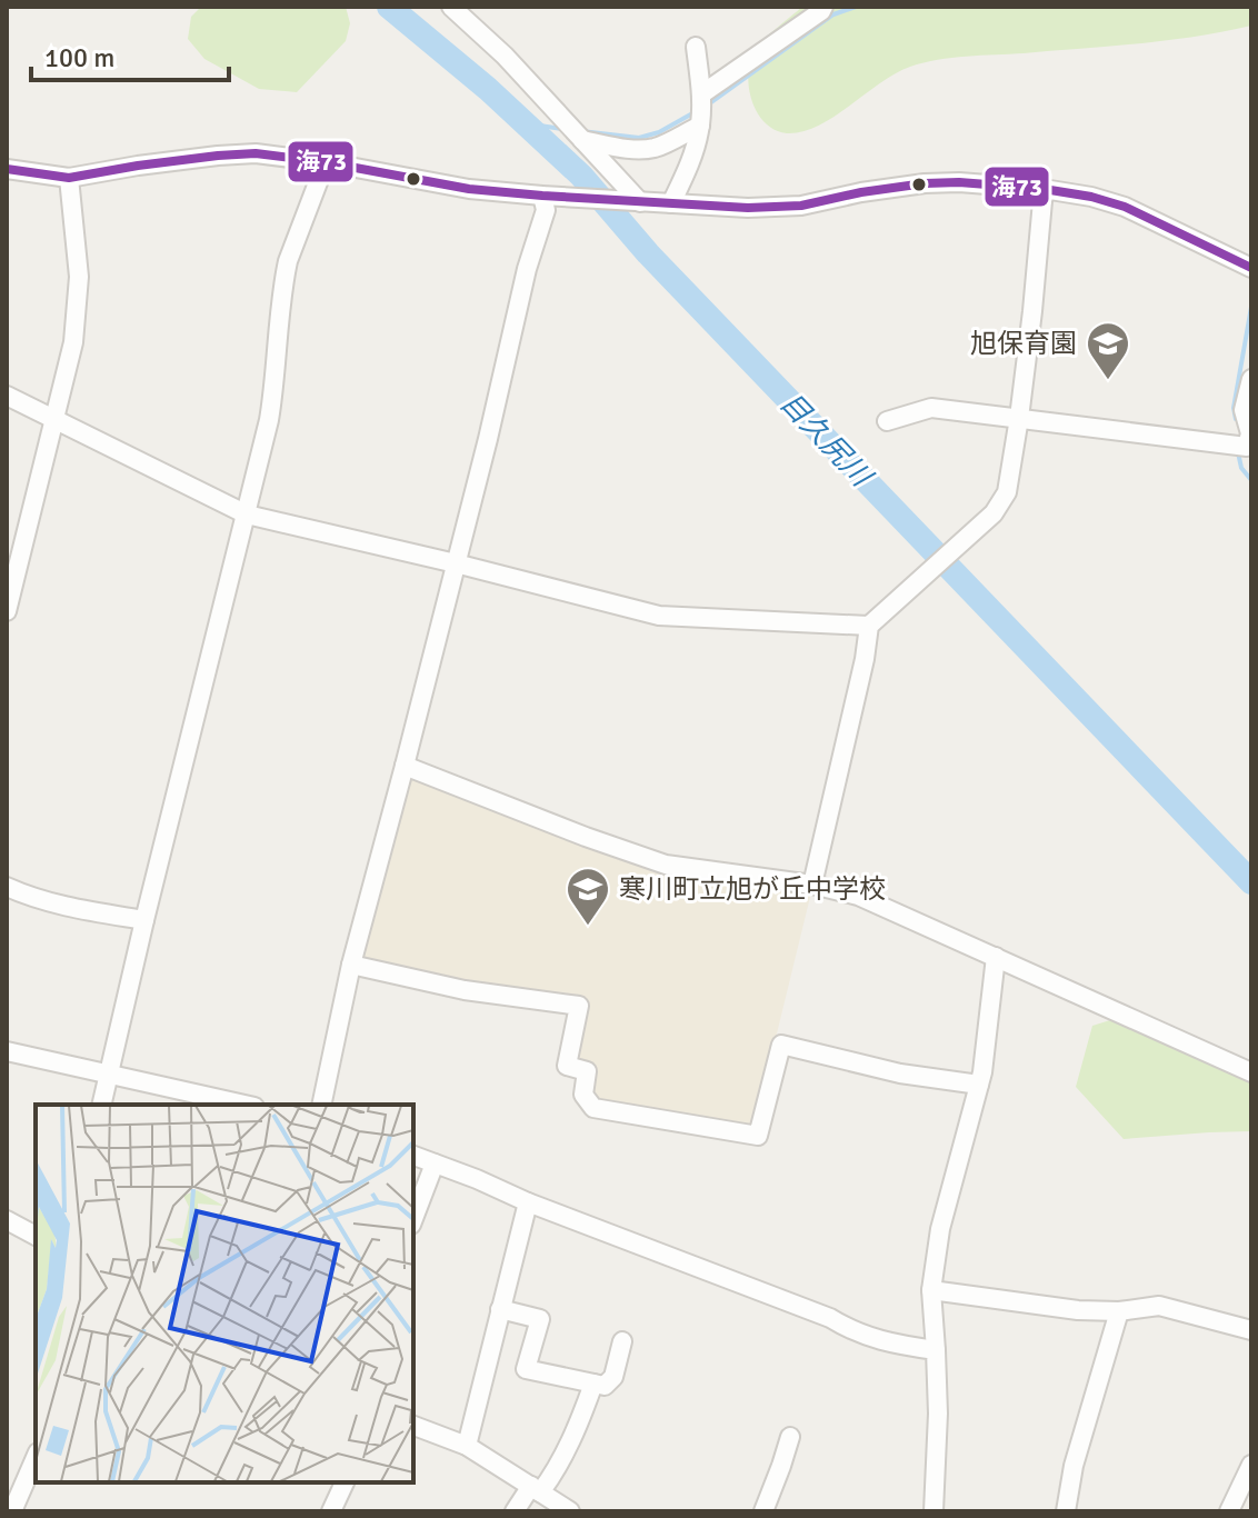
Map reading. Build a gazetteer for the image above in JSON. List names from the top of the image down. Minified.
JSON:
{"water":["目久尻川"],"places":{"school or university":["旭保育園","寒川町立旭が丘中学校"]},"lines":["transit line 海73"],"scale_bar":"100 m"}
